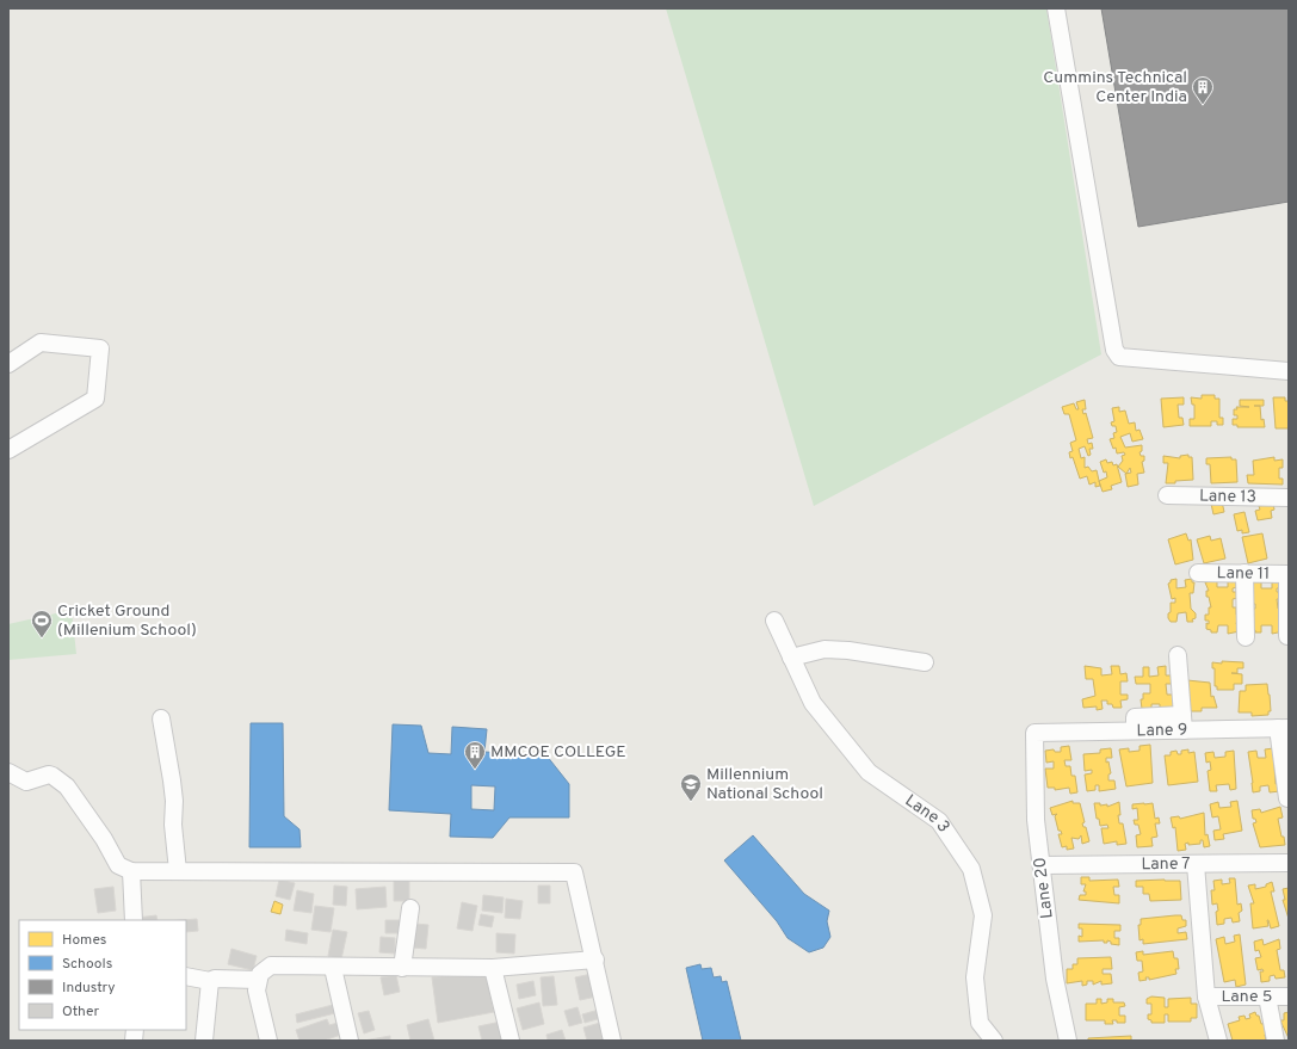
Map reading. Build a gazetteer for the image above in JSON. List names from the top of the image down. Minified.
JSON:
{"streets":{"street":["Lane 13","Lane 11","Lane 9","Lane 3","Lane 7","Lane 20","Lane 5"]},"crossings":[["Lane 9","Lane 20"],["Lane 7","Lane 20"]],"places":{"building":["Cummins Technical Center India","MMCOE COLLEGE"],"sports":["Cricket Ground (Millenium School)"],"school or university":["Millennium National School"]},"legend":["Homes","Schools","Industry","Other"]}
